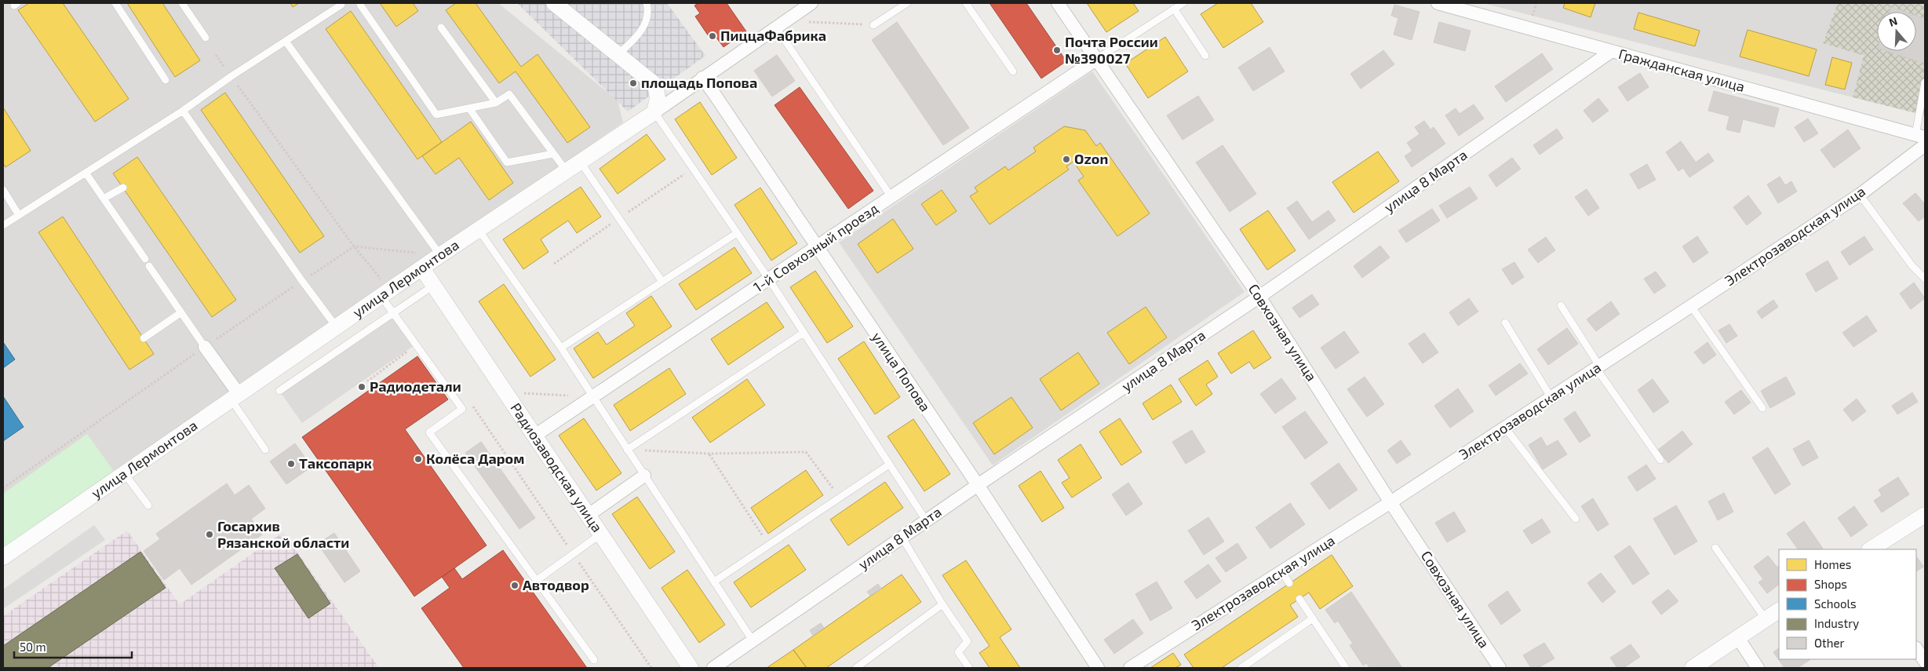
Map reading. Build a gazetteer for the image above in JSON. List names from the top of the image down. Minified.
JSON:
{"streets":{"street":["Гражданская улица","улица 8 Марта","Электрозаводская улица","1-й Совхозный проезд","улица Лермонтова","Совхозная улица","улица Попова","Радиозаводская улица"]},"crossings":[["Гражданская улица","улица 8 Марта"],["улица 8 Марта","Совхозная улица"],["улица 8 Марта","улица Попова"],["Электрозаводская улица","Совхозная улица"],["1-й Совхозный проезд","Совхозная улица"],["1-й Совхозный проезд","улица Попова"],["1-й Совхозный проезд","Радиозаводская улица"],["улица Лермонтова","улица Попова"],["улица Лермонтова","Радиозаводская улица"]],"places":["ПиццаФабрика","Почта России №390027","площадь Попова","Ozon","Радиодетали","Колёса Даром","Таксопарк","Госархив Рязанской области","Автодвор"],"legend":["Homes","Shops","Schools","Industry","Other"],"scale_bar":"50 m","north":"top"}
